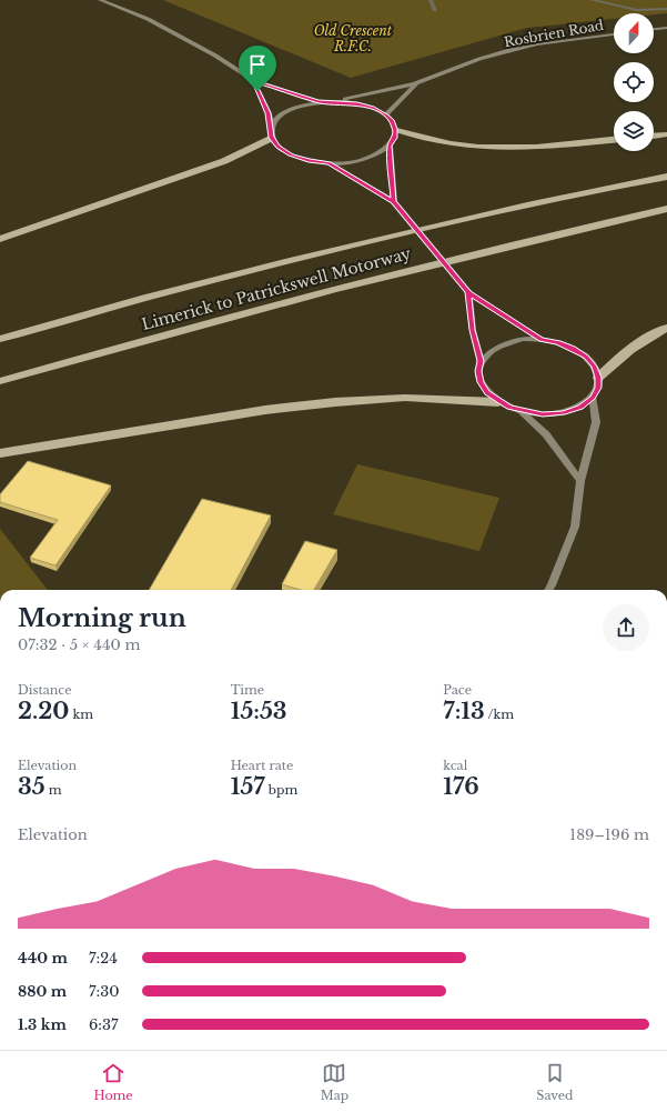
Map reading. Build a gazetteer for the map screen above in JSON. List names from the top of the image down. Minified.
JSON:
{"streets":{"highway":["Limerick to Patrickswell Motorway"],"main road":["Rosbrien Road"]},"parks":["Old Crescent R.F.C."],"north":"top","page":{"heading":["Morning run","07:32 · 5 × 440 m"],"stats":[["Distance","2.20 km"],["Time","15:53"],["Pace","7:13 /km"],["Elevation","35 m"],["Heart rate","157 bpm"],["kcal","176"]],"chart":["Elevation","189–196 m"],"list":[{"name":"440 m","note":"7:24"},{"name":"880 m","note":"7:30"},{"name":"1.3 km","note":"6:37"}],"tabs":["Home","Map","Saved"]}}
